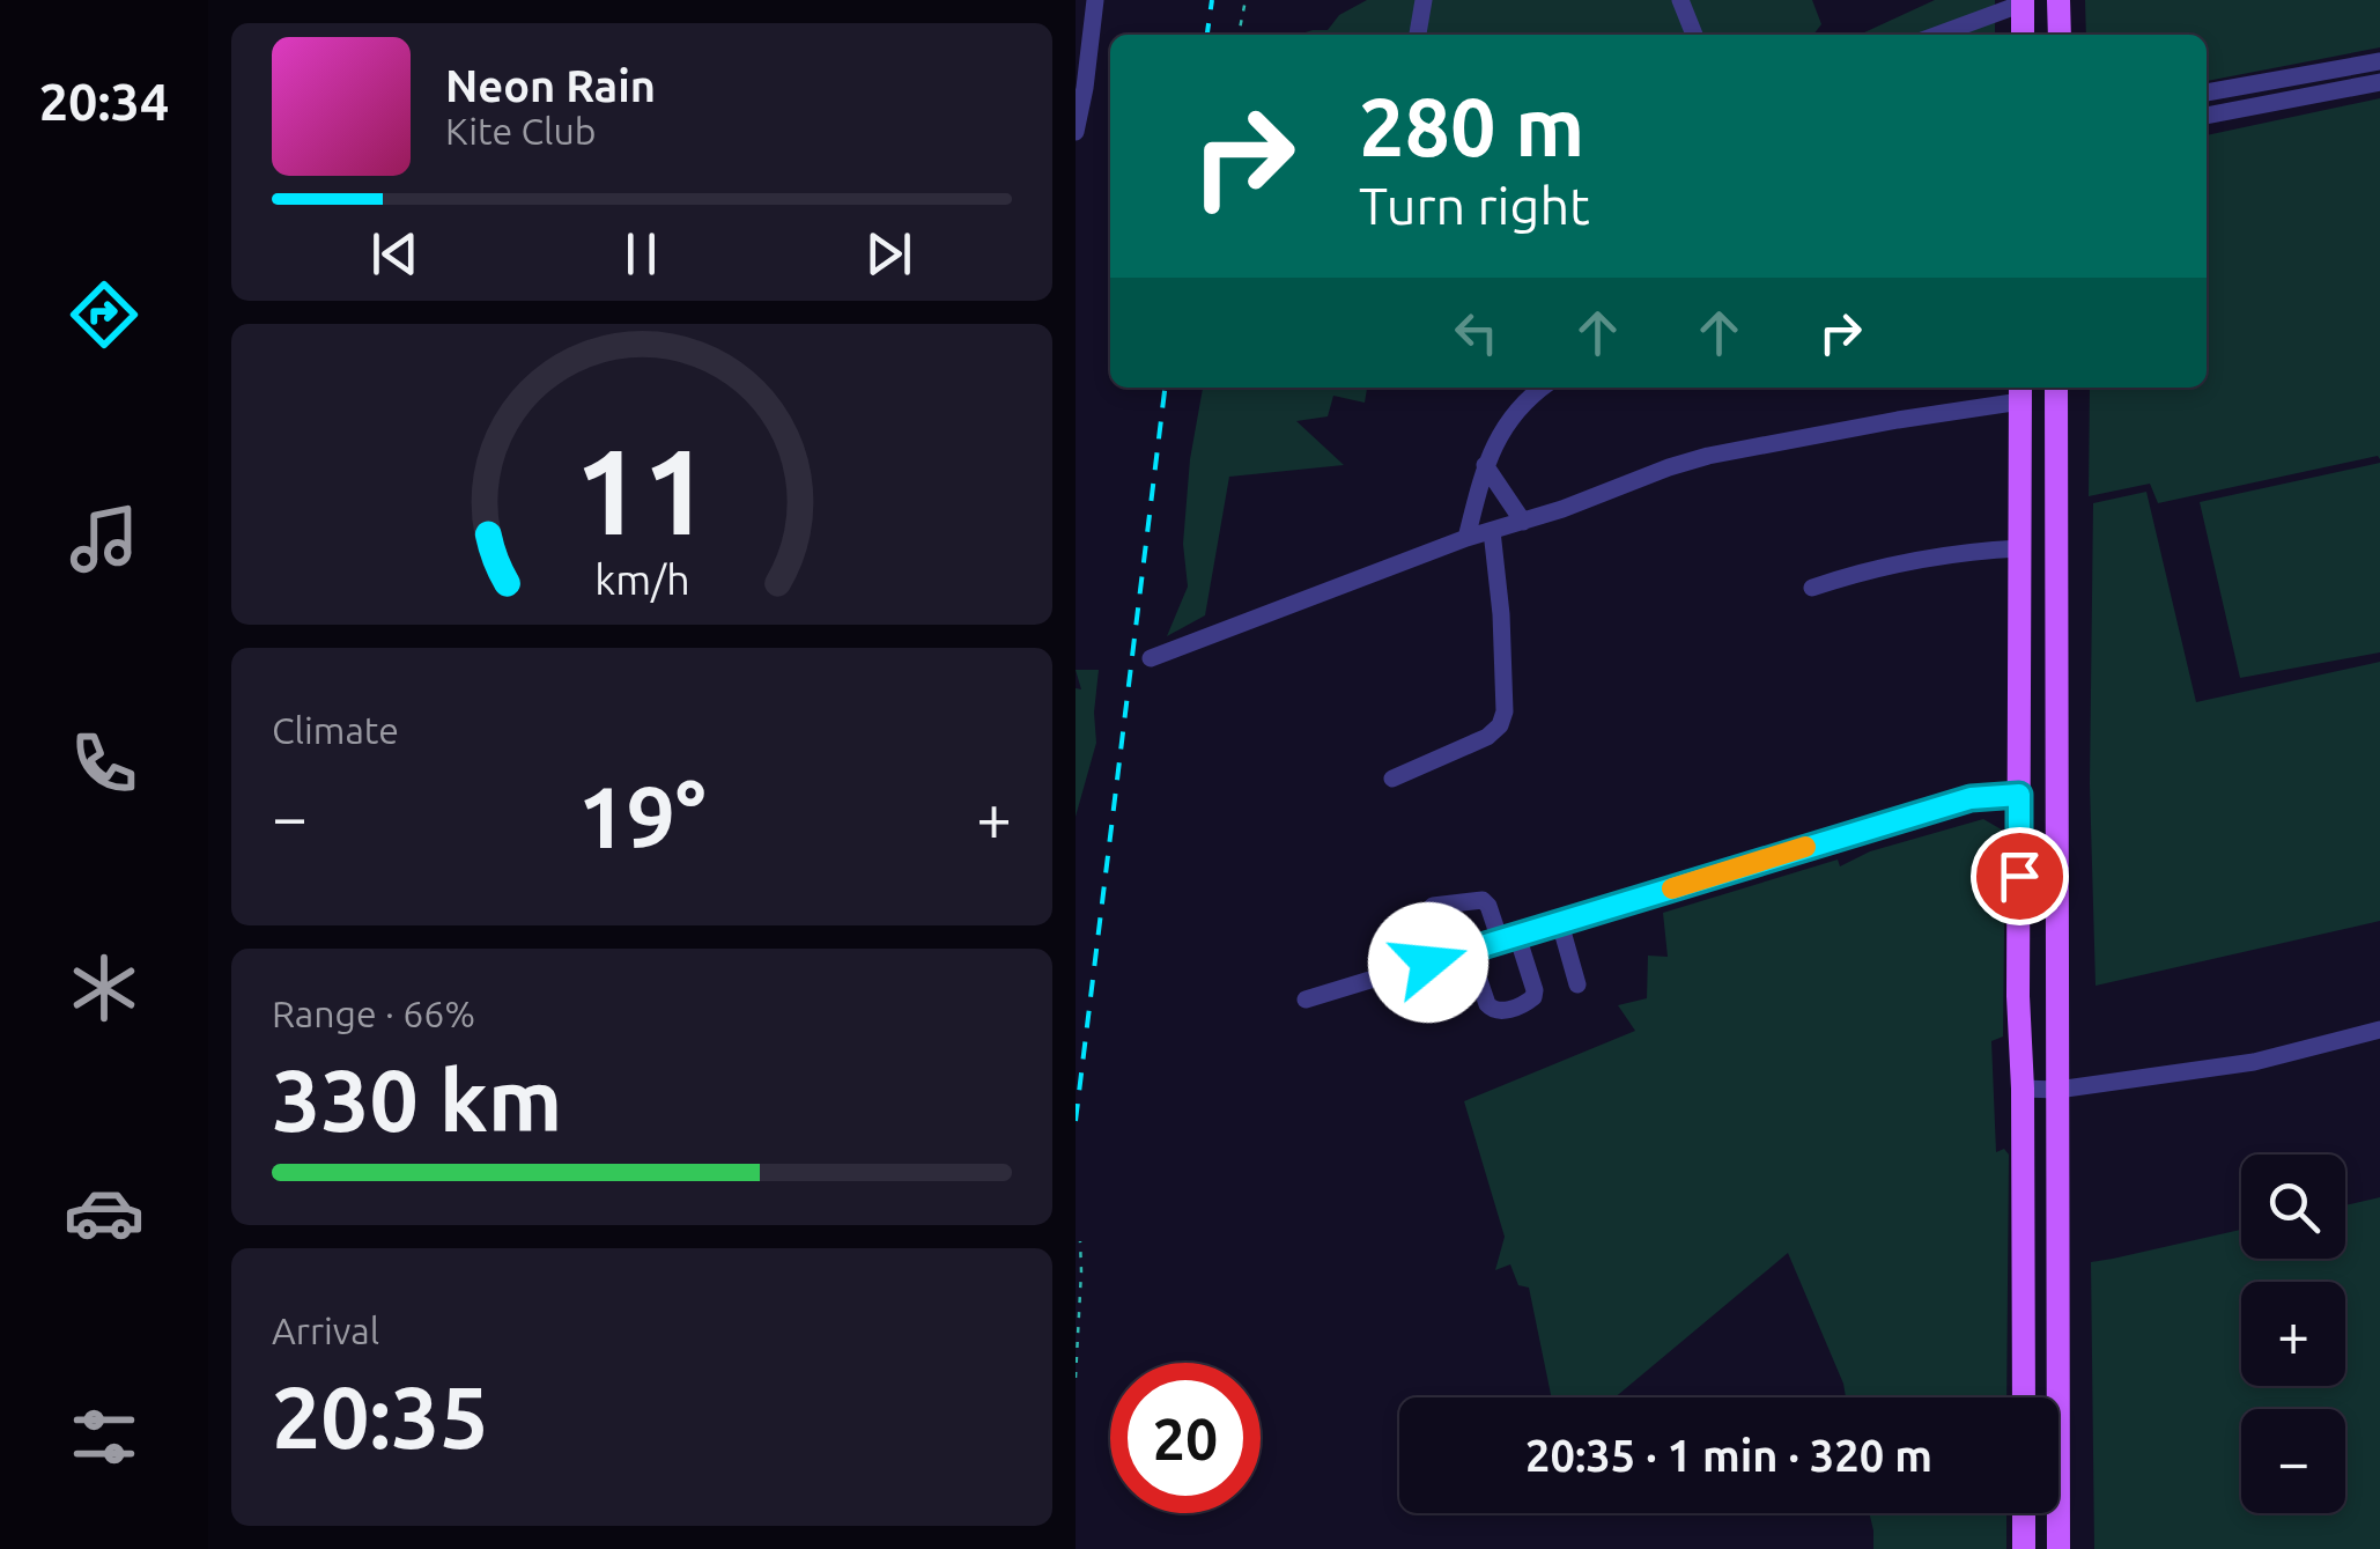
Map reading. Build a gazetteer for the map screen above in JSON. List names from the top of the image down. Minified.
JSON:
{"page":{"tabs":"20:34","turn":["280 m","Turn right"],"song":["Neon Rain","Kite Club"],"tile":["Climate",["Range · 66%","330 km"],["Arrival","20:35"]],"heat":["−","19°","+"],"map_buttons":["+","−"],"limit":"20","trip":"20:35 · 1 min · 320 m","gauge":["11","km/h"]}}
